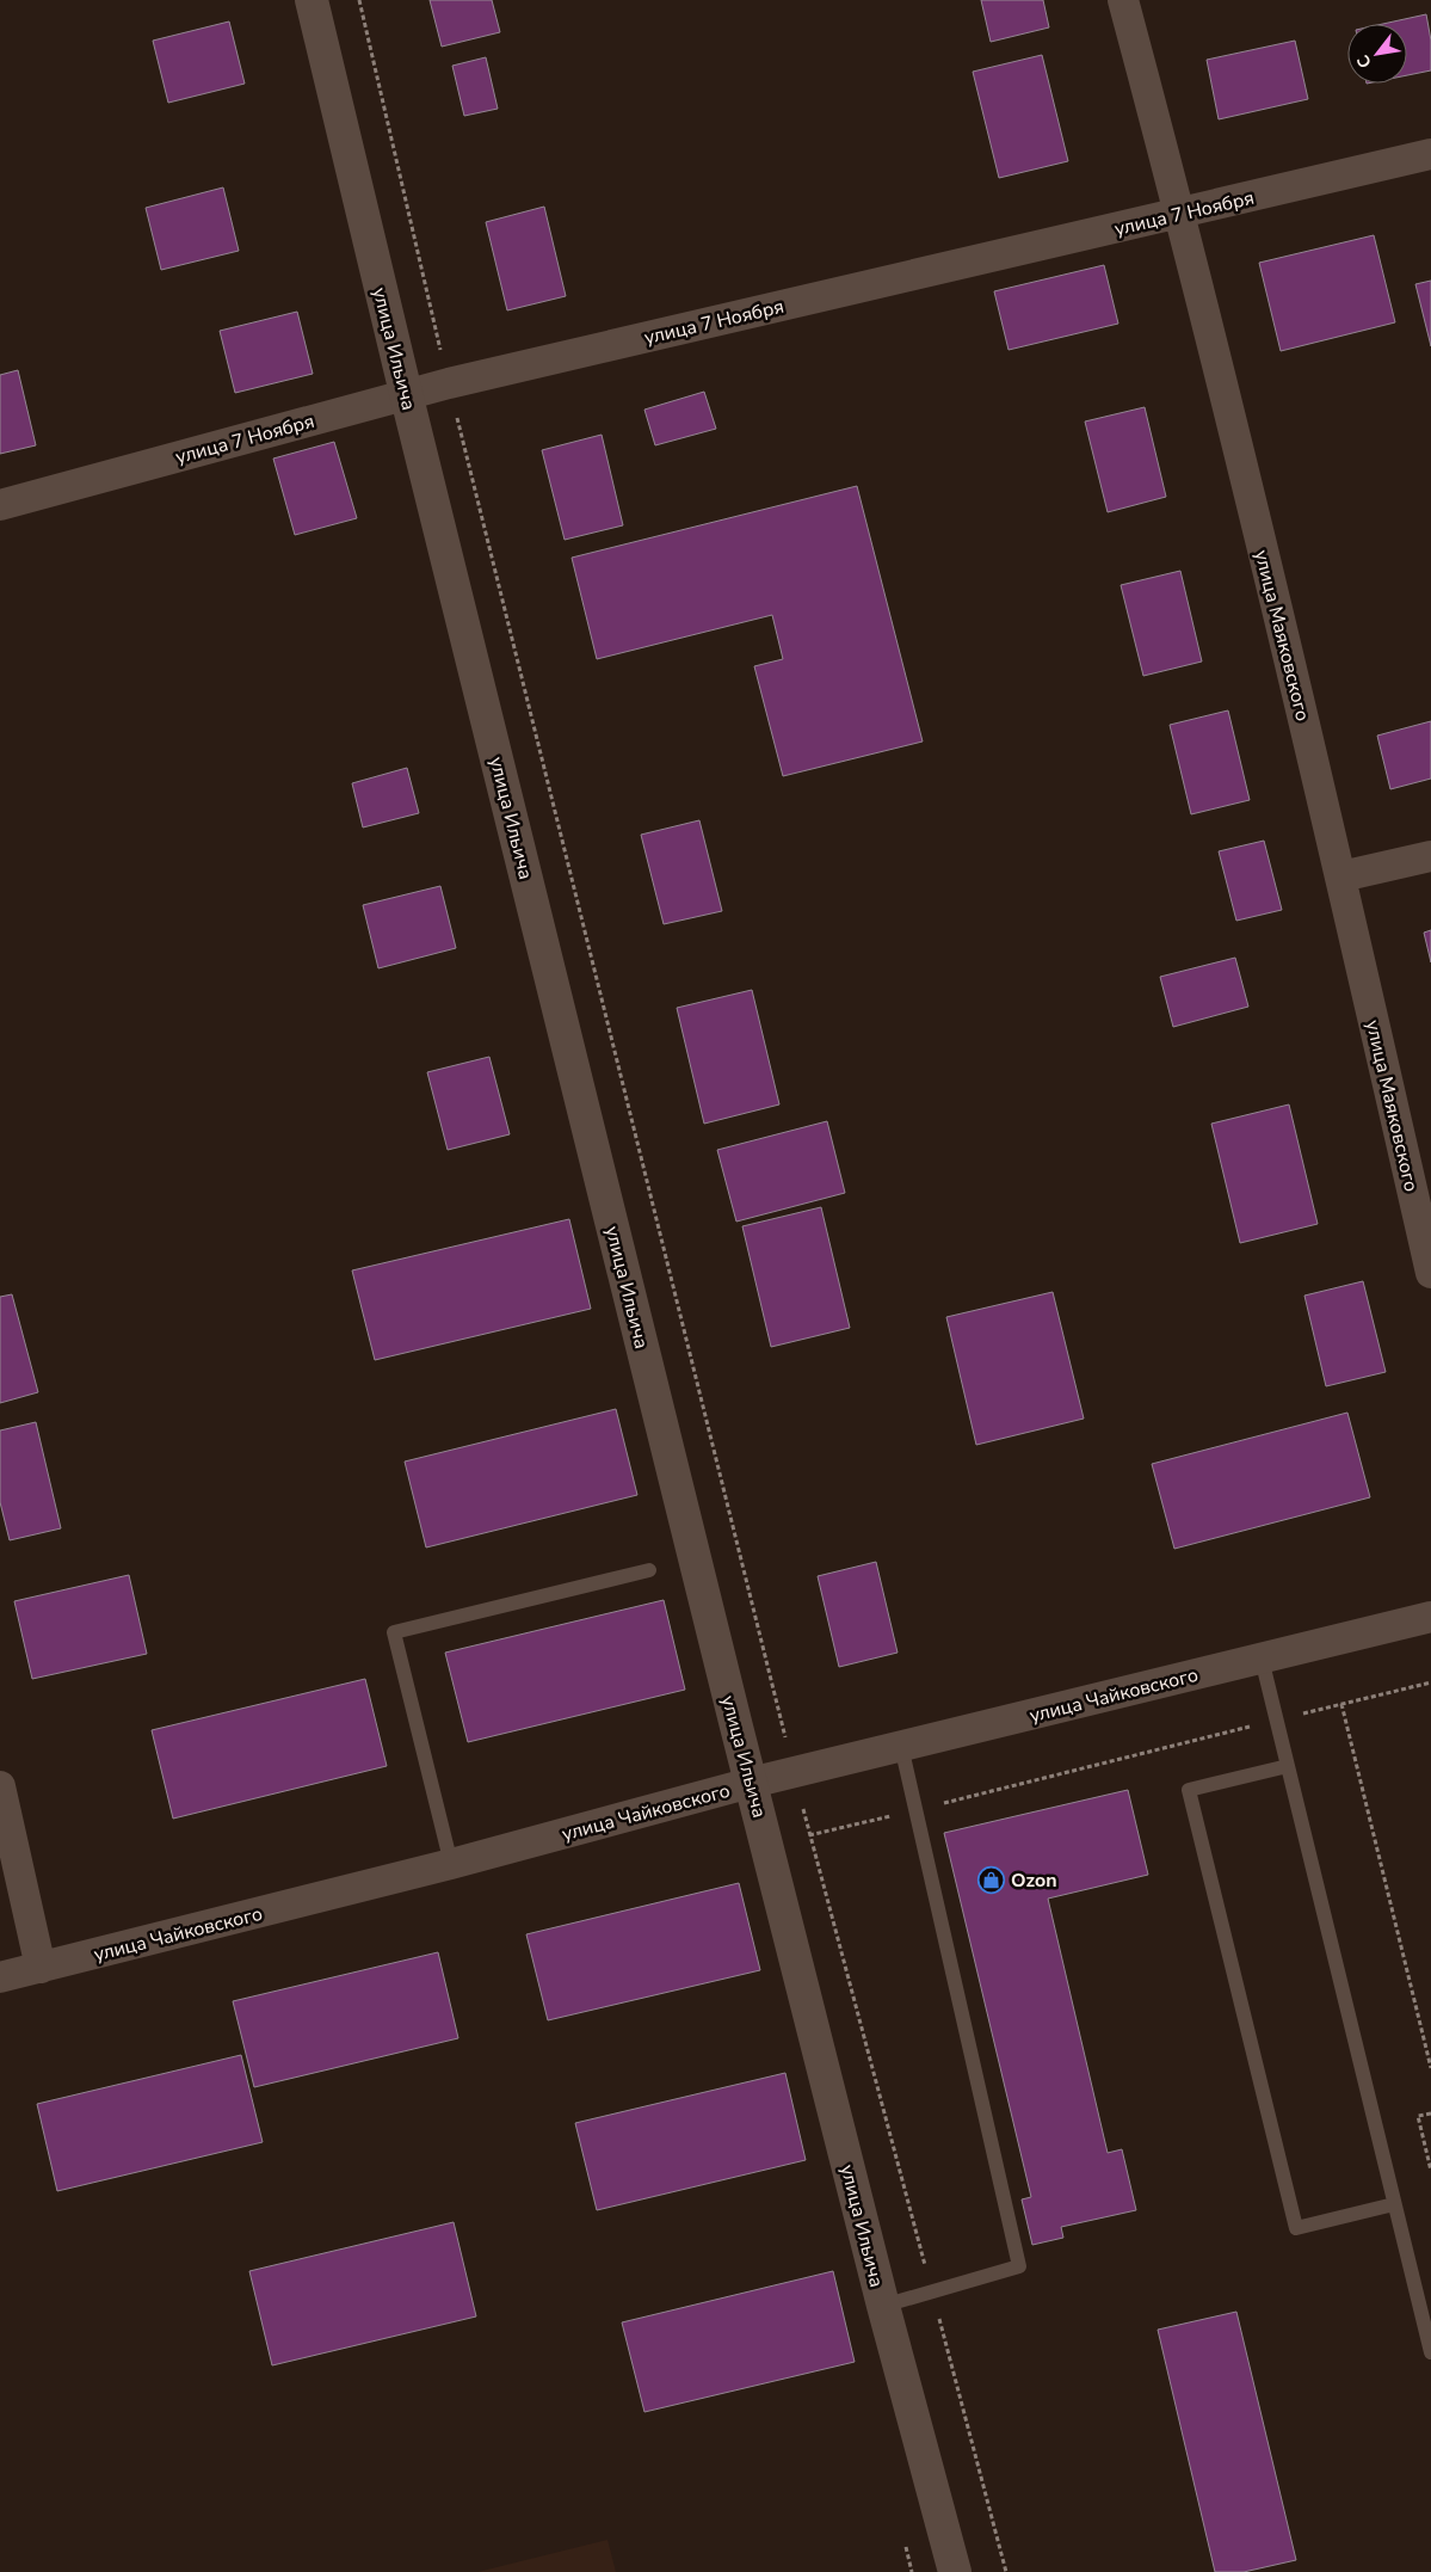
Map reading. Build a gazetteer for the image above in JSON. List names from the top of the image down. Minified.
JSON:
{"streets":{"street":["улица 7 Ноября","улица Ильича","улица Маяковского","улица Чайковского"]},"crossings":[["улица 7 Ноября","улица Ильича"],["улица 7 Ноября","улица Маяковского"],["улица Ильича","улица Чайковского"]],"places":{"shop":["Ozon"]},"north":"bottom left"}
